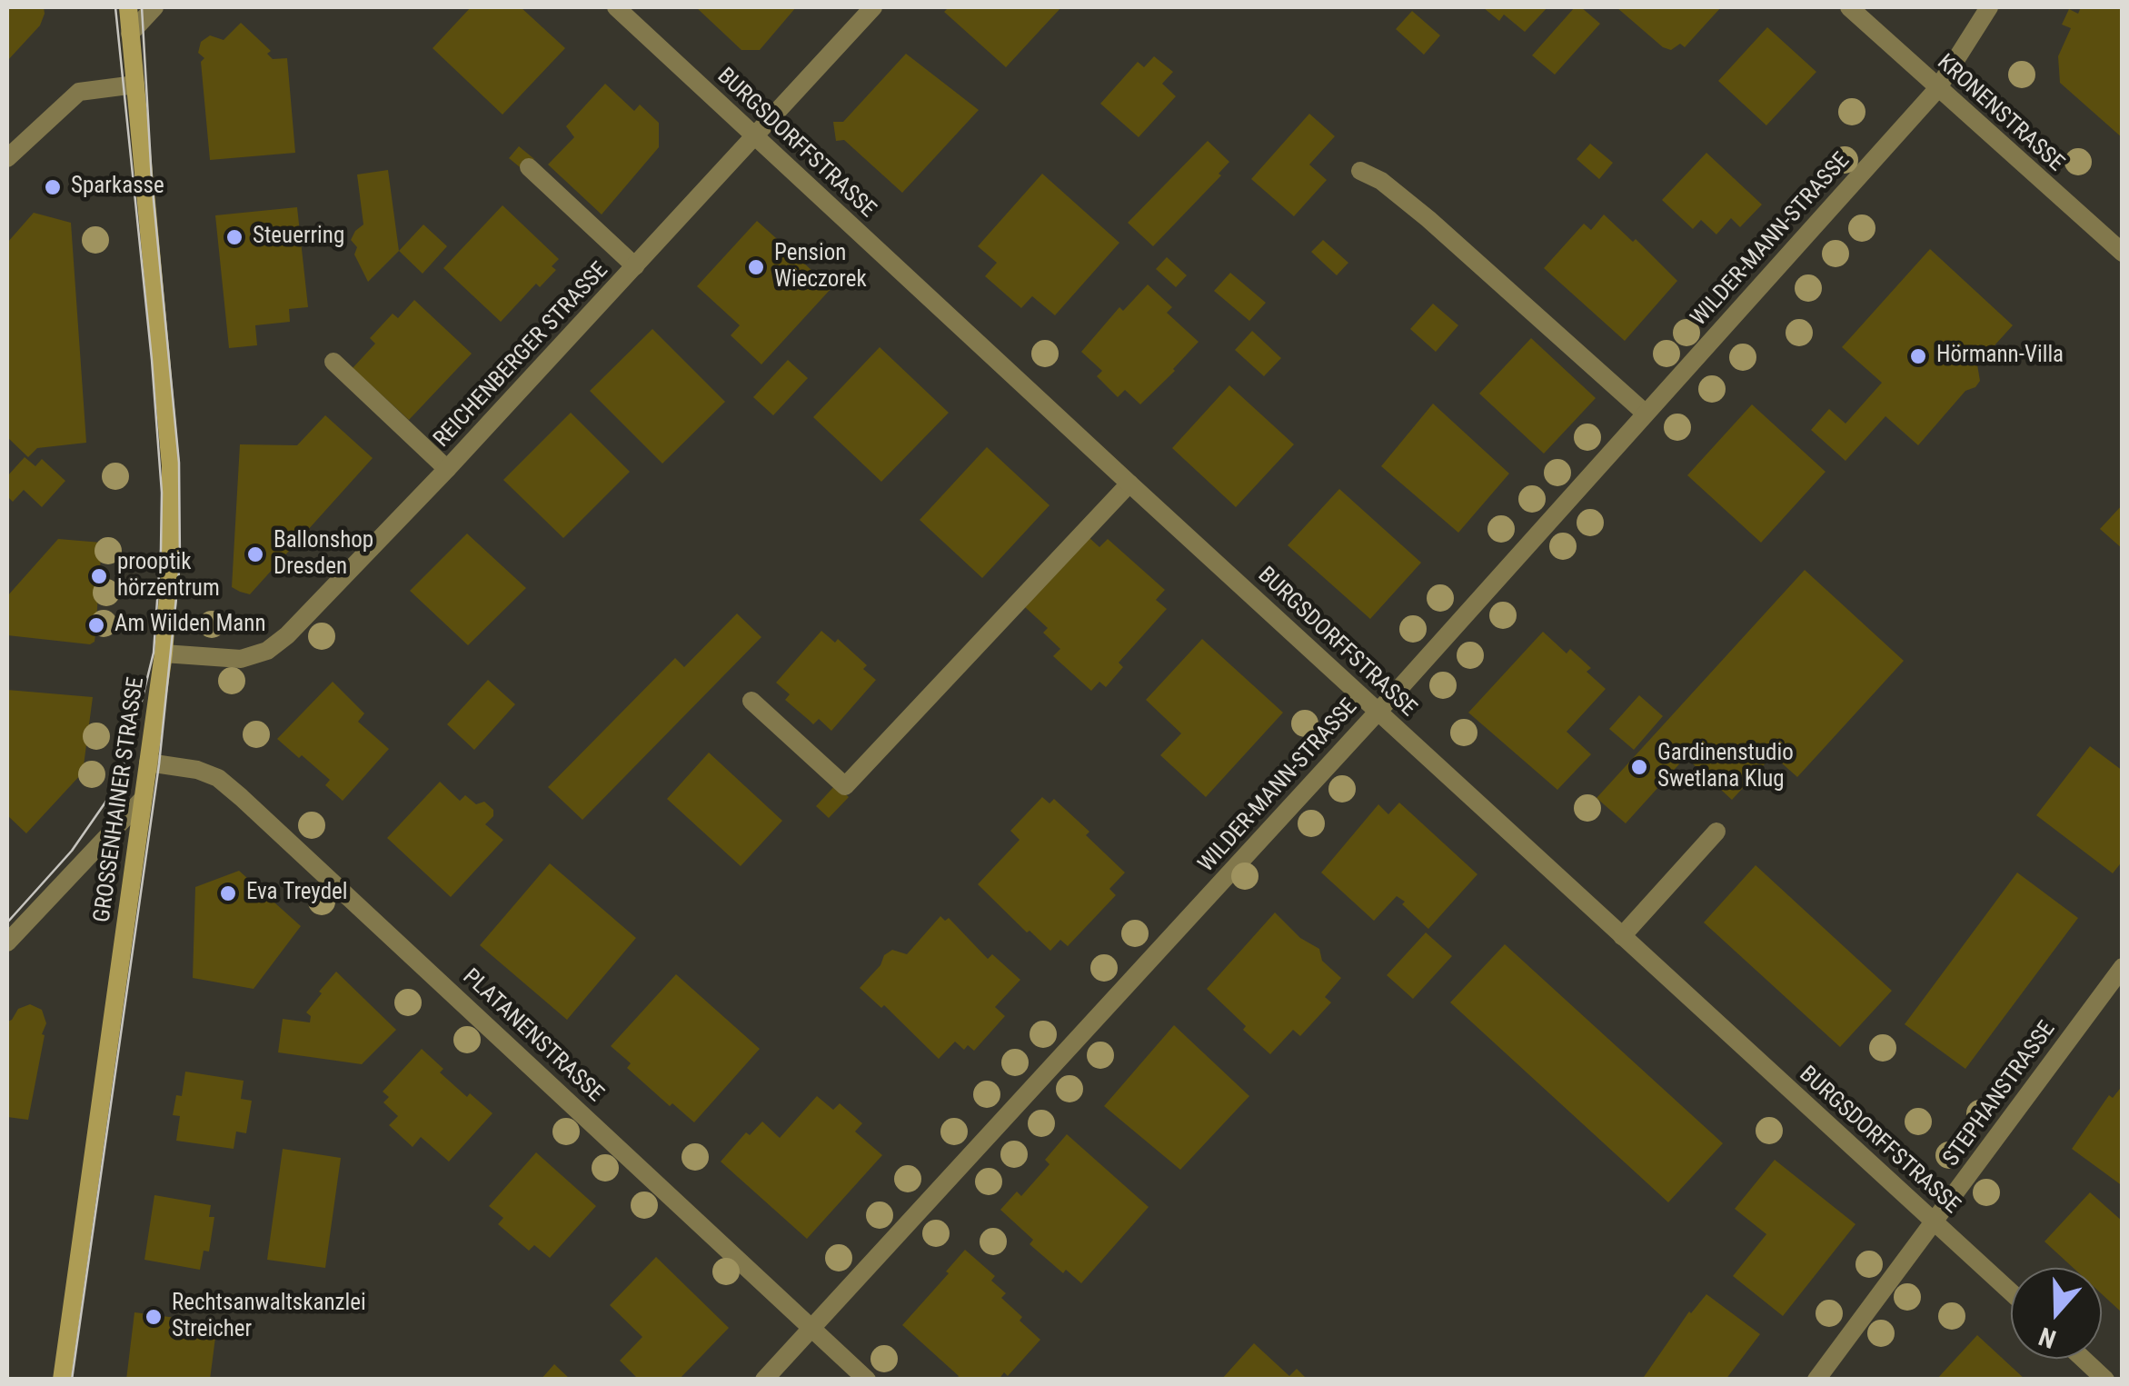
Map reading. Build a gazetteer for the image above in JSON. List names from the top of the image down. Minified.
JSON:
{"streets":{"main road":["GROSSENHAINER STRASSE"],"street":["KRONENSTRASSE","BURGSDORFFSTRASSE","WILDER-MANN-STRASSE","REICHENBERGER STRASSE","PLATANENSTRASSE","STEPHANSTRASSE"]},"crossings":[["KRONENSTRASSE","WILDER-MANN-STRASSE"],["BURGSDORFFSTRASSE","WILDER-MANN-STRASSE"],["BURGSDORFFSTRASSE","REICHENBERGER STRASSE"],["BURGSDORFFSTRASSE","STEPHANSTRASSE"],["WILDER-MANN-STRASSE","PLATANENSTRASSE"],["REICHENBERGER STRASSE","GROSSENHAINER STRASSE"],["GROSSENHAINER STRASSE","PLATANENSTRASSE"]],"places":["Sparkasse","Steuerring","Pension Wieczorek","Hörmann-Villa","Ballonshop Dresden","prooptik hörzentrum","Am Wilden Mann","Gardinenstudio Swetlana Klug","Eva Treydel","Rechtsanwaltskanzlei Streicher"],"north":"bottom"}
